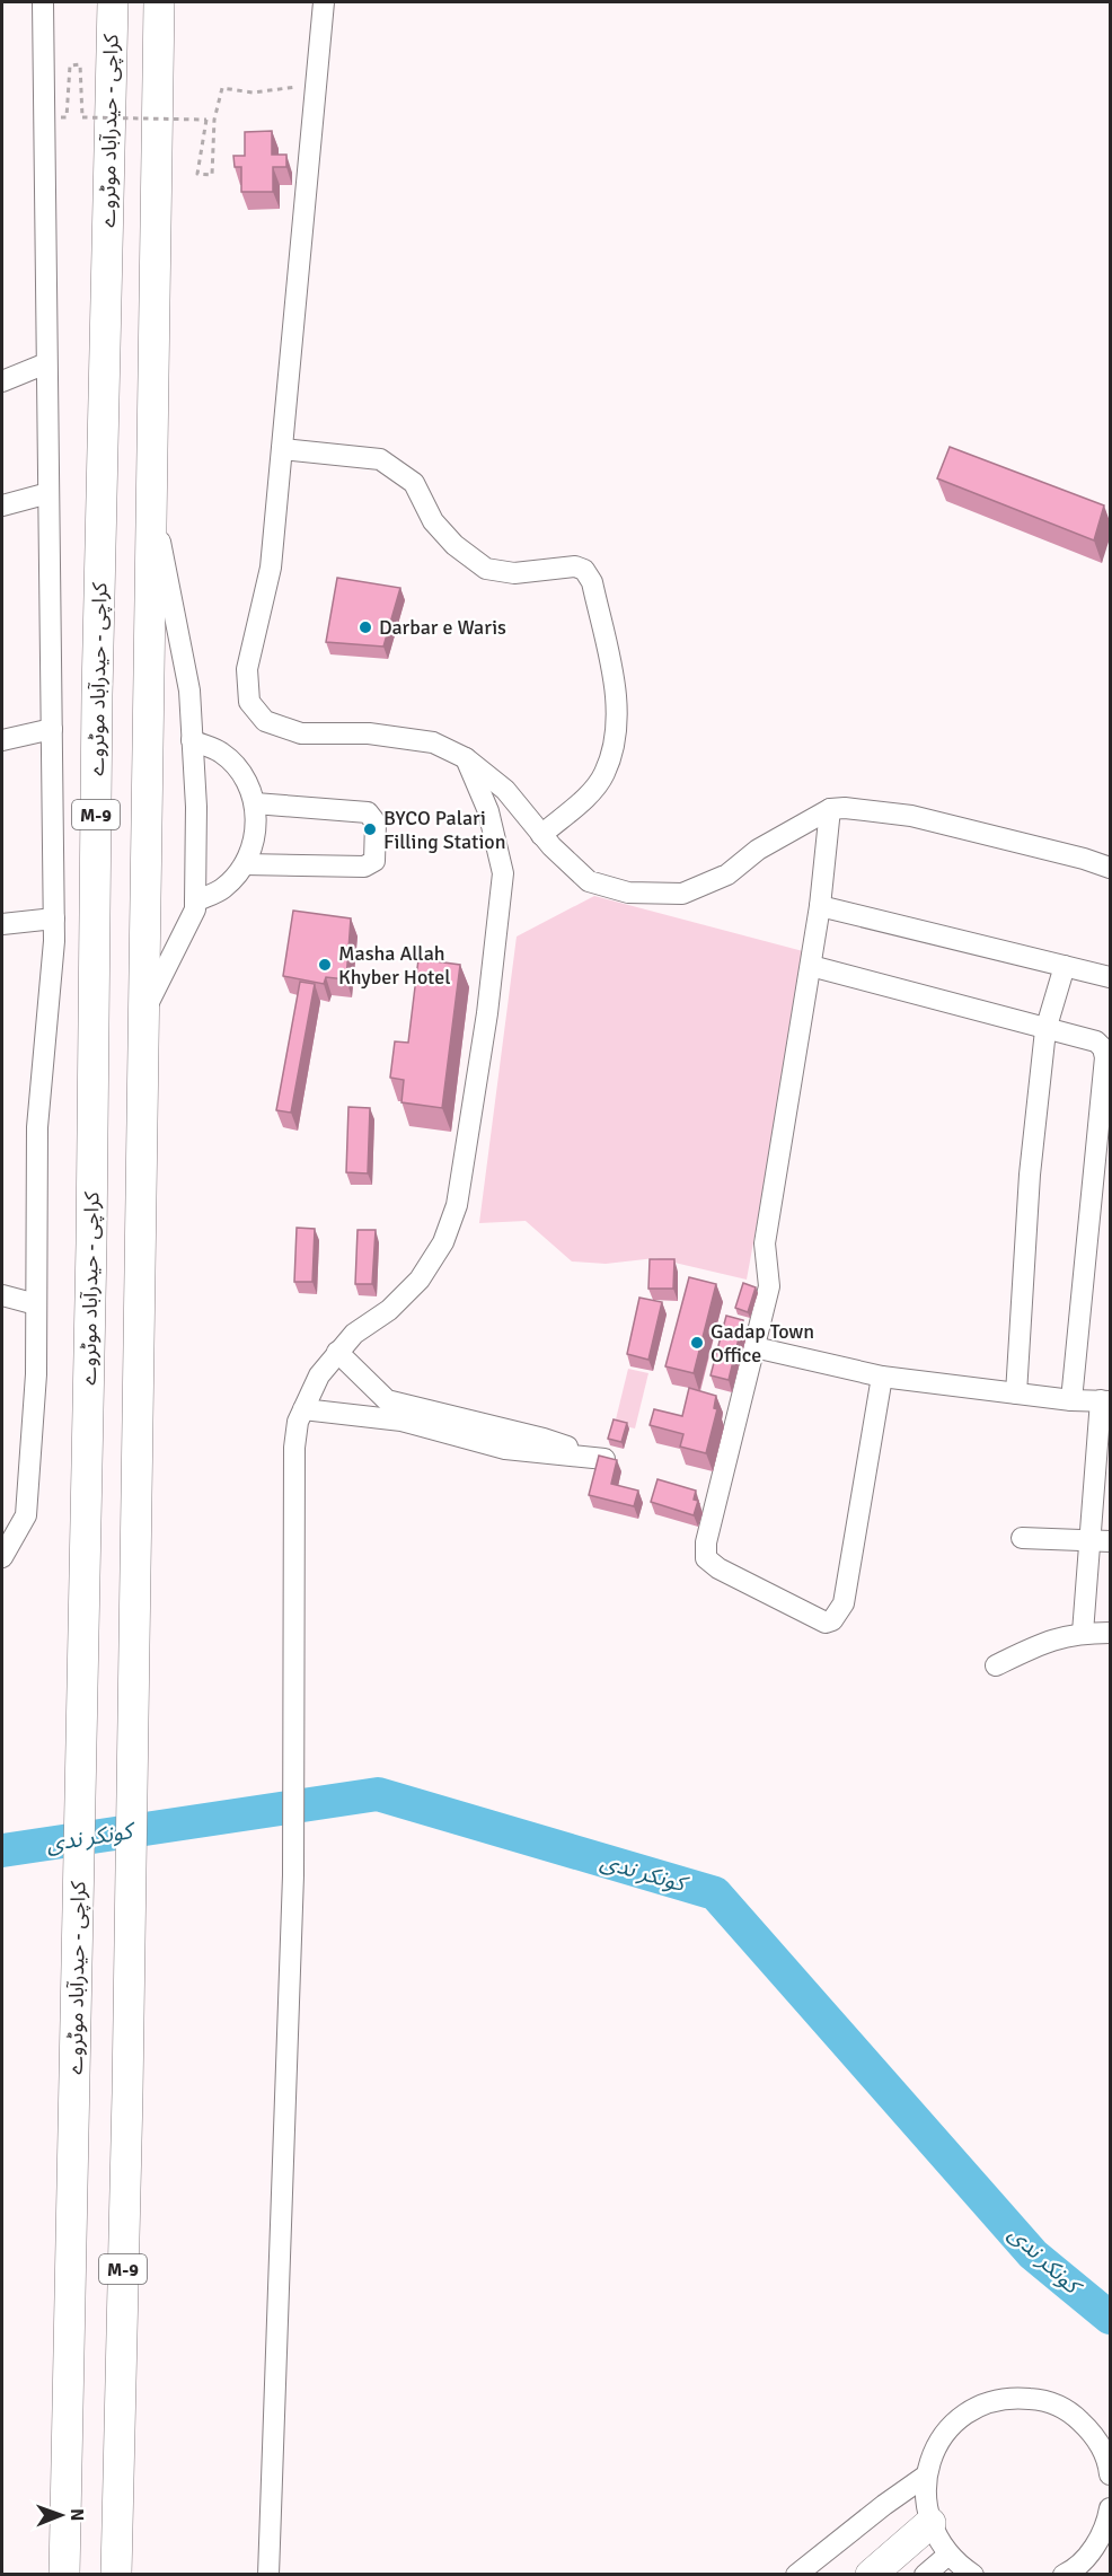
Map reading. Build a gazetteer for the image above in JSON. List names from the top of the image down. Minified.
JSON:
{"streets":{"highway":["کراچی - حیدرآباد موٹروے","M-9"]},"water":["کونکر ندی"],"places":["Darbar e Waris","BYCO Palari Filling Station","Masha Allah Khyber Hotel","Gadap Town Office"],"north":"right"}
